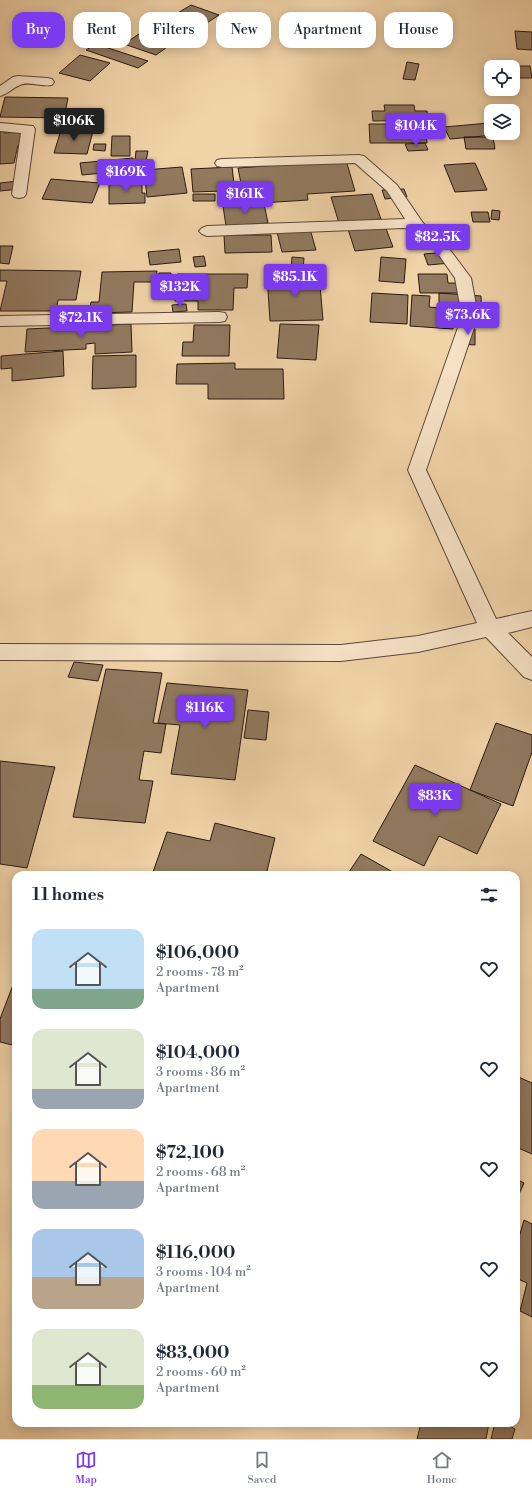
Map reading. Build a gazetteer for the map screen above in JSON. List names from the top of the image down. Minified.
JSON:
{"page":{"chip":["Buy","Rent","Filters","New","Apartment","House"],"price":["$106K","$104K","$169K","$161K","$82.5K","$85.1K","$132K","$73.6K","$72.1K","$116K","$83K"],"heading":"11 homes","list":[{"name":"$106,000","note":"2 rooms · 78 m² · Apartment"},{"name":"$104,000","note":"3 rooms · 86 m² · Apartment"},{"name":"$72,100","note":"2 rooms · 68 m² · Apartment"},{"name":"$116,000","note":"3 rooms · 104 m² · Apartment"},{"name":"$83,000","note":"2 rooms · 60 m² · Apartment"}],"tabs":["Map","Saved","Home"]}}
